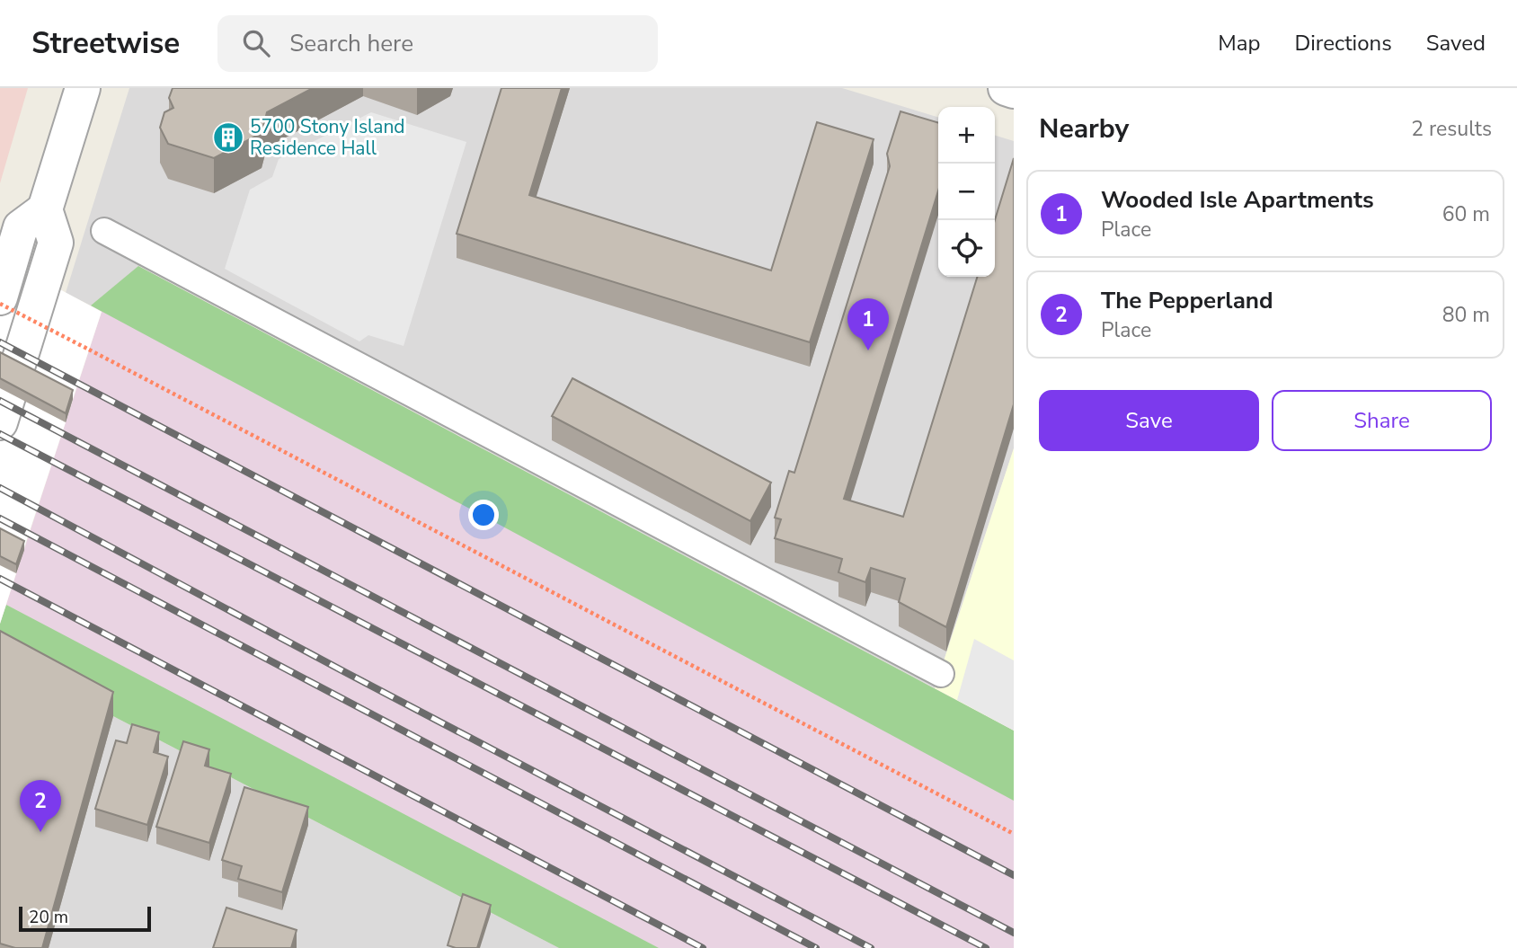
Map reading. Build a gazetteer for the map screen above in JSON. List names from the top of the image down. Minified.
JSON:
{"places":{"building":["5700 Stony Island Residence Hall"]},"scale_bar":"20 m","page":{"header":"Streetwise","search":"Search here","nav":["Map","Directions","Saved"],"heading":["Nearby","2 results"],"map_buttons":["+","−"],"list":[{"mark":"1","name":"Wooded Isle Apartments","note":"Place","value":"60 m"},{"mark":"2","name":"The Pepperland","note":"Place","value":"80 m"}],"pins":["1","2"],"buttons":["Save","Share"],"scale":"20 m"}}
